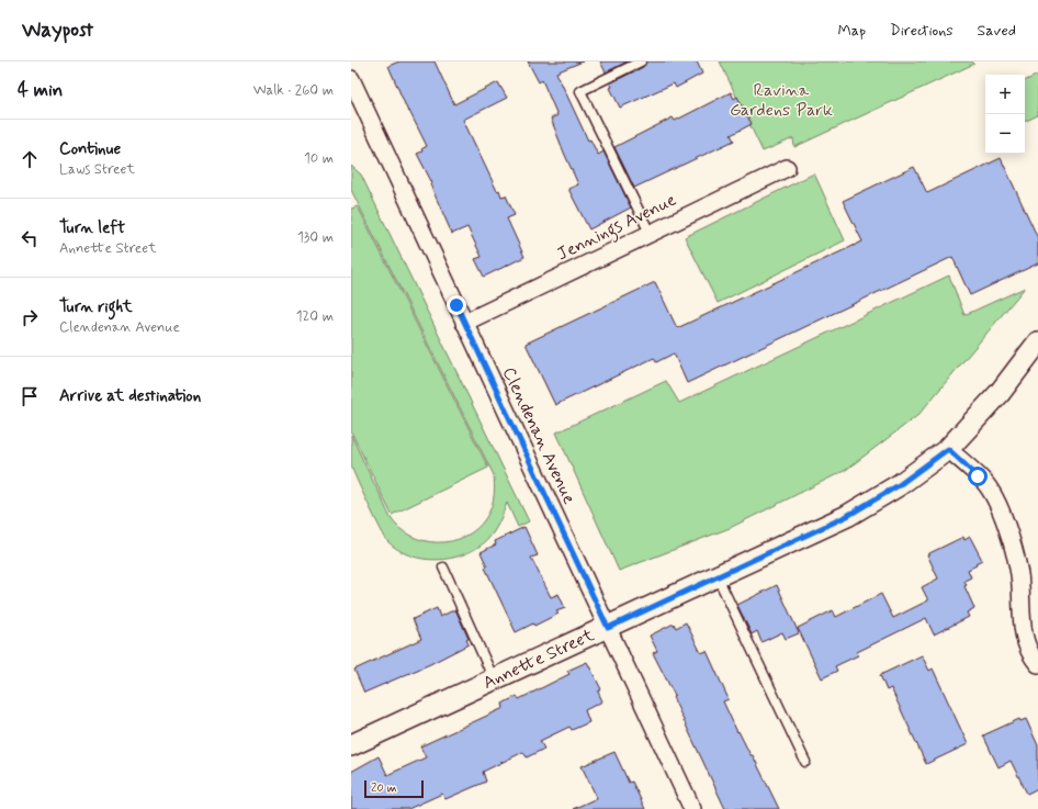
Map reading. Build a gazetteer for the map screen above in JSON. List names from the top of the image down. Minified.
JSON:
{"streets":{"street":["Jennings Avenue","Clendenan Avenue","Annette Street"]},"crossings":[["Jennings Avenue","Clendenan Avenue"],["Clendenan Avenue","Annette Street"]],"parks":["Ravina Gardens Park"],"scale_bar":"20 m","page":{"header":"Waypost","nav":["Map","Directions","Saved"],"heading":["4 min","Walk · 260 m"],"map_buttons":["+","−"],"list":[["Continue","Laws Street","10 m"],["Turn left","Annette Street","130 m"],["Turn right","Clendenan Avenue","120 m"],"Arrive at destination"],"scale":"20 m"}}
